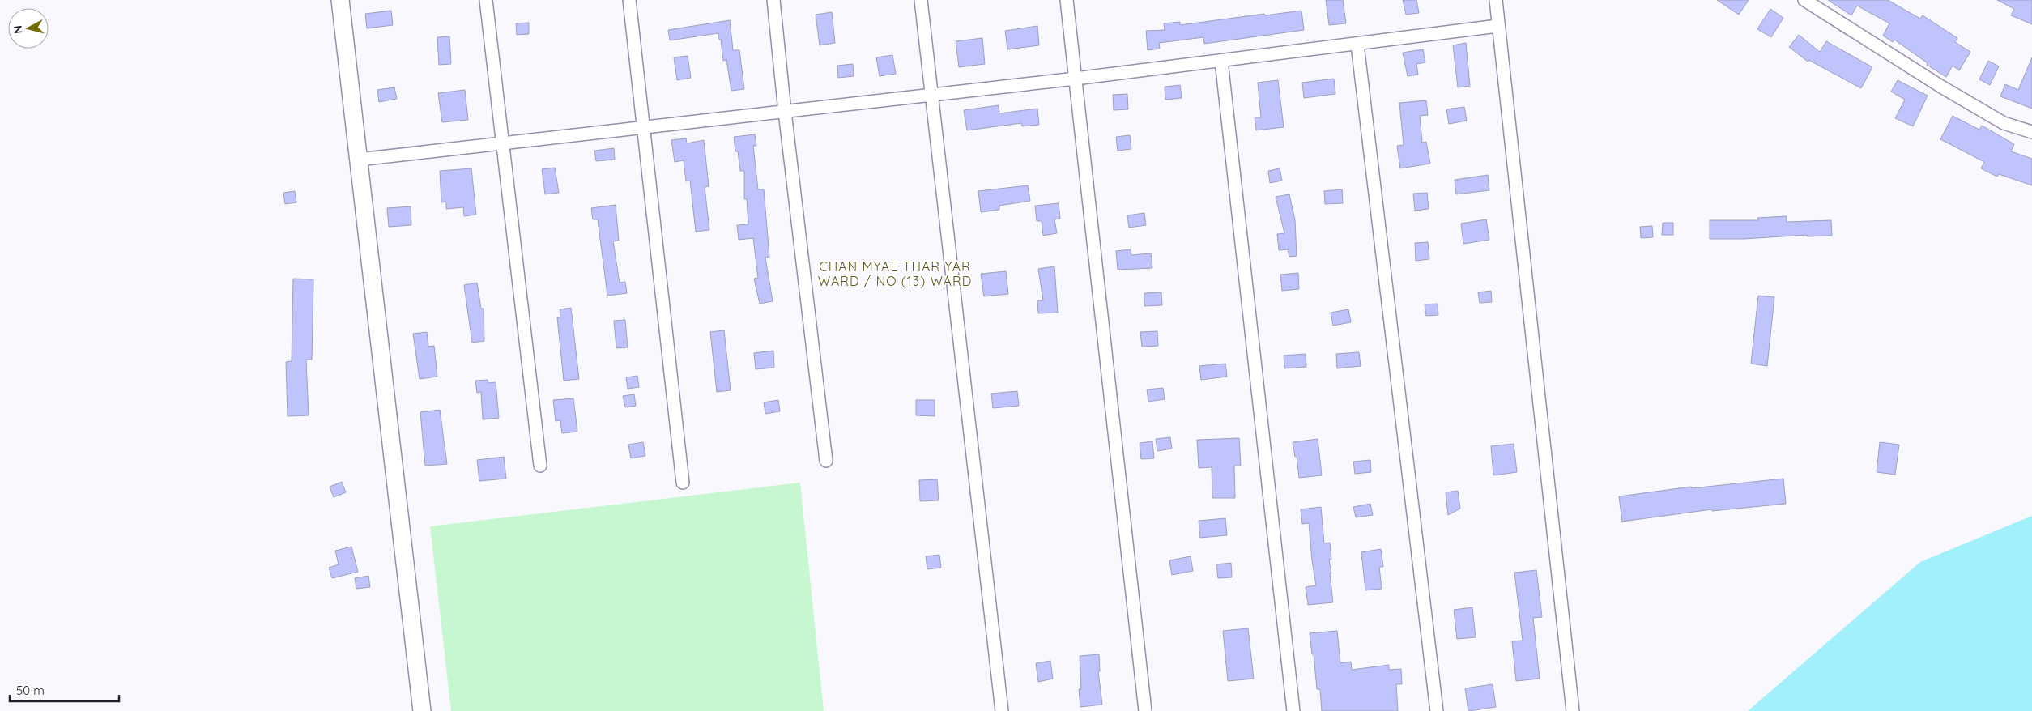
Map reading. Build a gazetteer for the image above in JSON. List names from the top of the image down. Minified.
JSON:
{"districts":["CHAN MYAE THAR YAR WARD / NO (13) WARD"],"scale_bar":"50 m","north":"left"}
